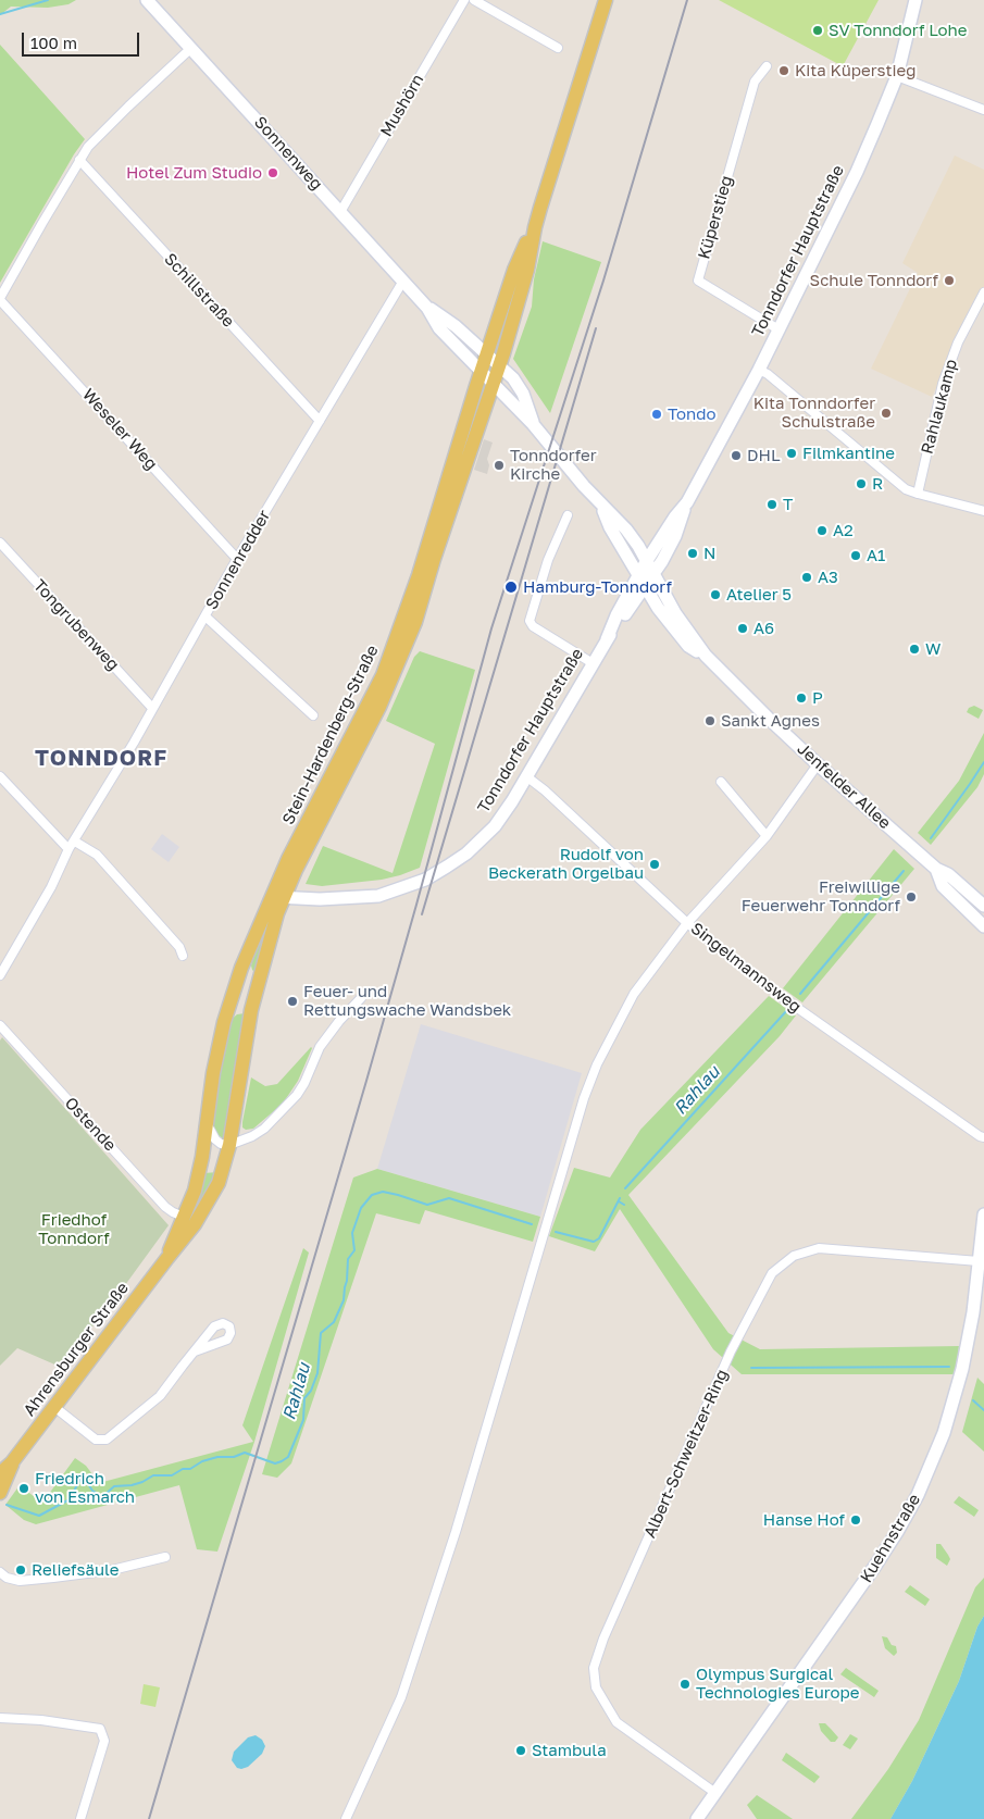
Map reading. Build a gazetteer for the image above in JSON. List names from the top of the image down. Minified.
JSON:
{"streets":{"main road":["Sonnenweg","Tonndorfer Hauptstraße","Stein-Hardenberg-Straße","Jenfelder Allee","Ahrensburger Straße","Kuehnstraße"],"street":["Mushörn","Küperstieg","Schillstraße","Rahlaukamp","Weseler Weg","Sonnenredder","Tongrubenweg","Singelmannsweg","Ostende","Albert-Schweitzer-Ring"]},"crossings":[["Mushörn","Sonnenweg"],["Sonnenweg","Tonndorfer Hauptstraße"],["Sonnenweg","Sonnenredder"],["Sonnenweg","Stein-Hardenberg-Straße"],["Sonnenweg","Jenfelder Allee"],["Küperstieg","Tonndorfer Hauptstraße"],["Tonndorfer Hauptstraße","Stein-Hardenberg-Straße"],["Tonndorfer Hauptstraße","Jenfelder Allee"],["Tonndorfer Hauptstraße","Singelmannsweg"],["Schillstraße","Sonnenredder"],["Weseler Weg","Sonnenredder"],["Sonnenredder","Tongrubenweg"],["Stein-Hardenberg-Straße","Ostende"],["Stein-Hardenberg-Straße","Ahrensburger Straße"],["Albert-Schweitzer-Ring","Kuehnstraße"]],"districts":["TONNDORF"],"water":["Rahlau"],"parks":["Friedhof Tonndorf"],"places":["SV Tonndorf Lohe","Kita Küperstieg","Hotel Zum Studio","Schule Tonndorf","Kita Tonndorfer Schulstraße","Tondo","Filmkantine","DHL","Tonndorfer Kirche","R","T","A2","N","A1","A3","Hamburg-Tonndorf","Atelier 5","A6","W","P","Sankt Agnes","Rudolf von Beckerath Orgelbau","Freiwillige Feuerwehr Tonndorf","Feuer- und Rettungswache Wandsbek","Friedrich von Esmarch","Hanse Hof","Reliefsäule","Olympus Surgical Technologies Europe","Stambula"],"scale_bar":"100 m"}
